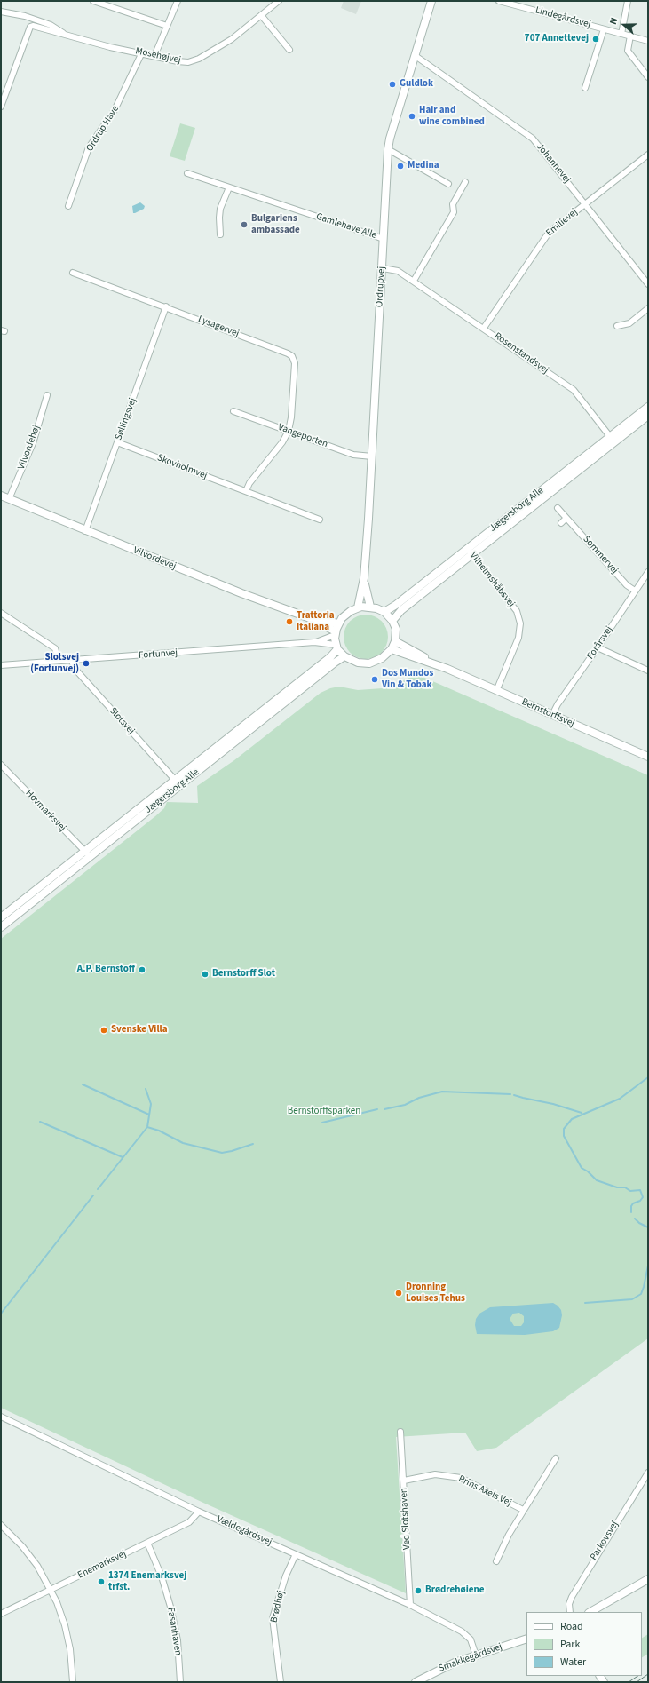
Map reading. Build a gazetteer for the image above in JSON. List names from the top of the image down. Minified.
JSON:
{"streets":{"street":["Lindegårdsvej","Mosehøjvej","Ordrup Have","Johannevej","Emilievej","Gamlehave Alle","Ordrupvej","Lysagervej","Rosenstandsvej","Søllingsvej","Vangeporten","Vilvordehøj","Skovholmvej","Jægersborg Alle","Sommervej","Vilvordevej","Vilhelmshåbsvej","Forårsvej","Fortunvej","Bernstorffsvej","Slotsvej","Hovmarksvej","Prins Axels Vej","Ved Slotshaven","Vældegårdsvej","Parkovsvej","Enemarksvej","Brødhøj","Fasanhaven","Smakkegårdsvej"]},"crossings":[["Mosehøjvej","Ordrup Have"],["Johannevej","Emilievej"],["Johannevej","Ordrupvej"],["Emilievej","Rosenstandsvej"],["Gamlehave Alle","Ordrupvej"],["Ordrupvej","Rosenstandsvej"],["Ordrupvej","Vangeporten"],["Ordrupvej","Jægersborg Alle"],["Ordrupvej","Vilvordevej"],["Ordrupvej","Fortunvej"],["Ordrupvej","Bernstorffsvej"],["Lysagervej","Søllingsvej"],["Lysagervej","Vangeporten"],["Rosenstandsvej","Jægersborg Alle"],["Søllingsvej","Skovholmvej"],["Søllingsvej","Vilvordevej"],["Vilvordehøj","Vilvordevej"],["Jægersborg Alle","Vilvordevej"],["Jægersborg Alle","Vilhelmshåbsvej"],["Jægersborg Alle","Fortunvej"],["Jægersborg Alle","Bernstorffsvej"],["Jægersborg Alle","Slotsvej"],["Jægersborg Alle","Hovmarksvej"],["Sommervej","Forårsvej"],["Vilvordevej","Fortunvej"],["Vilvordevej","Bernstorffsvej"],["Vilhelmshåbsvej","Bernstorffsvej"],["Forårsvej","Bernstorffsvej"],["Fortunvej","Bernstorffsvej"],["Fortunvej","Slotsvej"],["Prins Axels Vej","Ved Slotshaven"],["Ved Slotshaven","Vældegårdsvej"],["Vældegårdsvej","Enemarksvej"],["Vældegårdsvej","Brødhøj"],["Vældegårdsvej","Smakkegårdsvej"],["Enemarksvej","Fasanhaven"]],"parks":["Bernstorffsparken"],"places":["707 Annettevej","Guldlok","Hair and wine combined","Medina","Bulgariens ambassade","Trattoria Italiana","Slotsvej (Fortunvej)","Dos Mundos Vin & Tobak","A.P. Bernstoff","Bernstorff Slot","Svenske Villa","Dronning Louises Tehus","1374 Enemarksvej trfst.","Brødrehøiene"],"legend":["Road","Park","Water"],"north":"left"}
